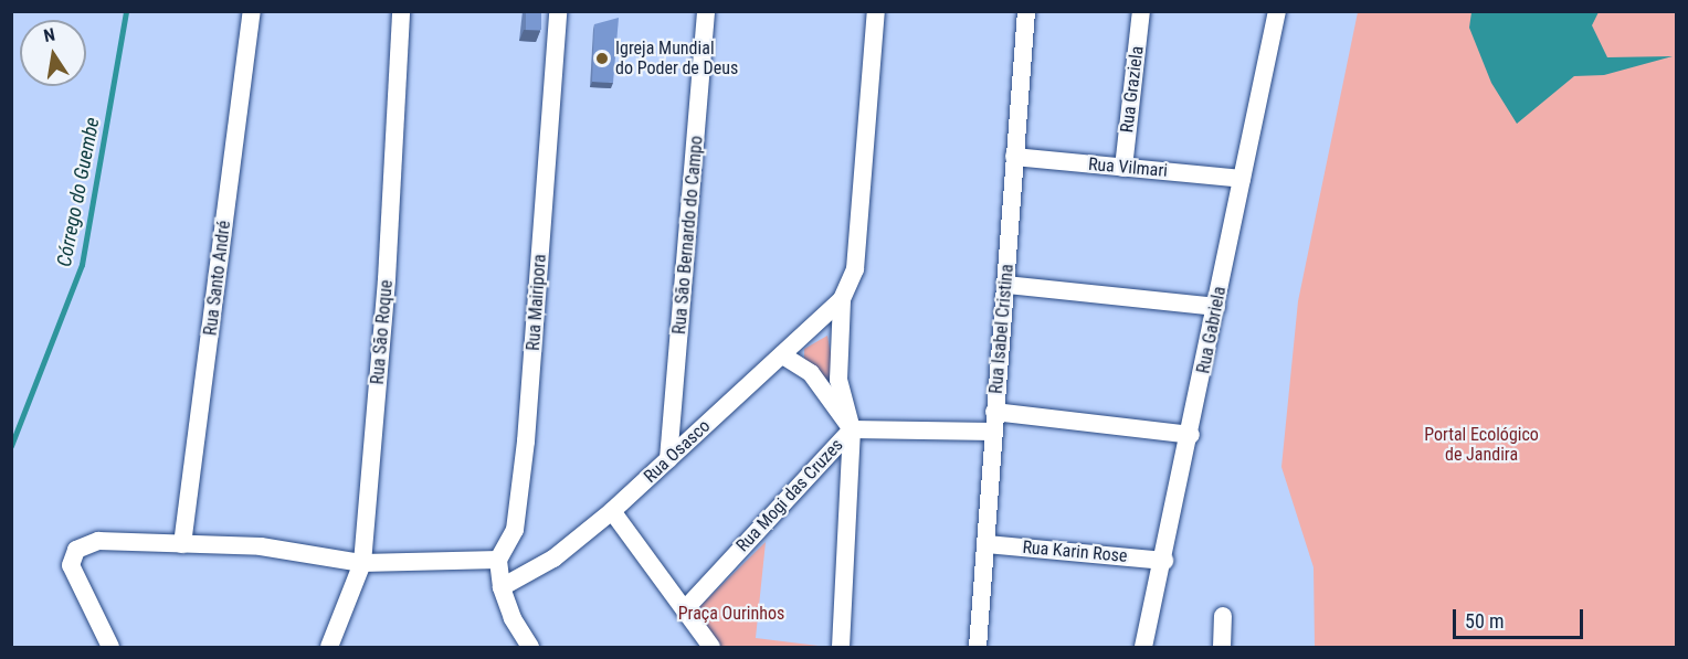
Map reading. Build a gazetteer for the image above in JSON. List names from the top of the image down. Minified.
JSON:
{"streets":{"street":["Rua Graziela","Rua Vilmari","Rua São Bernardo do Campo","Rua Santo André","Rua Mairipora","Rua Isabel Cristina","Rua Gabriela","Rua São Roque","Rua Osasco","Rua Mogi das Cruzes","Rua Karin Rose"]},"crossings":[["Rua Graziela","Rua Vilmari"],["Rua Vilmari","Rua Isabel Cristina"],["Rua Vilmari","Rua Gabriela"],["Rua São Bernardo do Campo","Rua Osasco"],["Rua Isabel Cristina","Rua Karin Rose"],["Rua Gabriela","Rua Karin Rose"],["Rua Osasco","Rua Mogi das Cruzes"]],"water":["Córrego do Guembe"],"parks":["Portal Ecológico de Jandira","Praça Ourinhos"],"places":["Igreja Mundial do Poder de Deus"],"scale_bar":"50 m","north":"top"}
